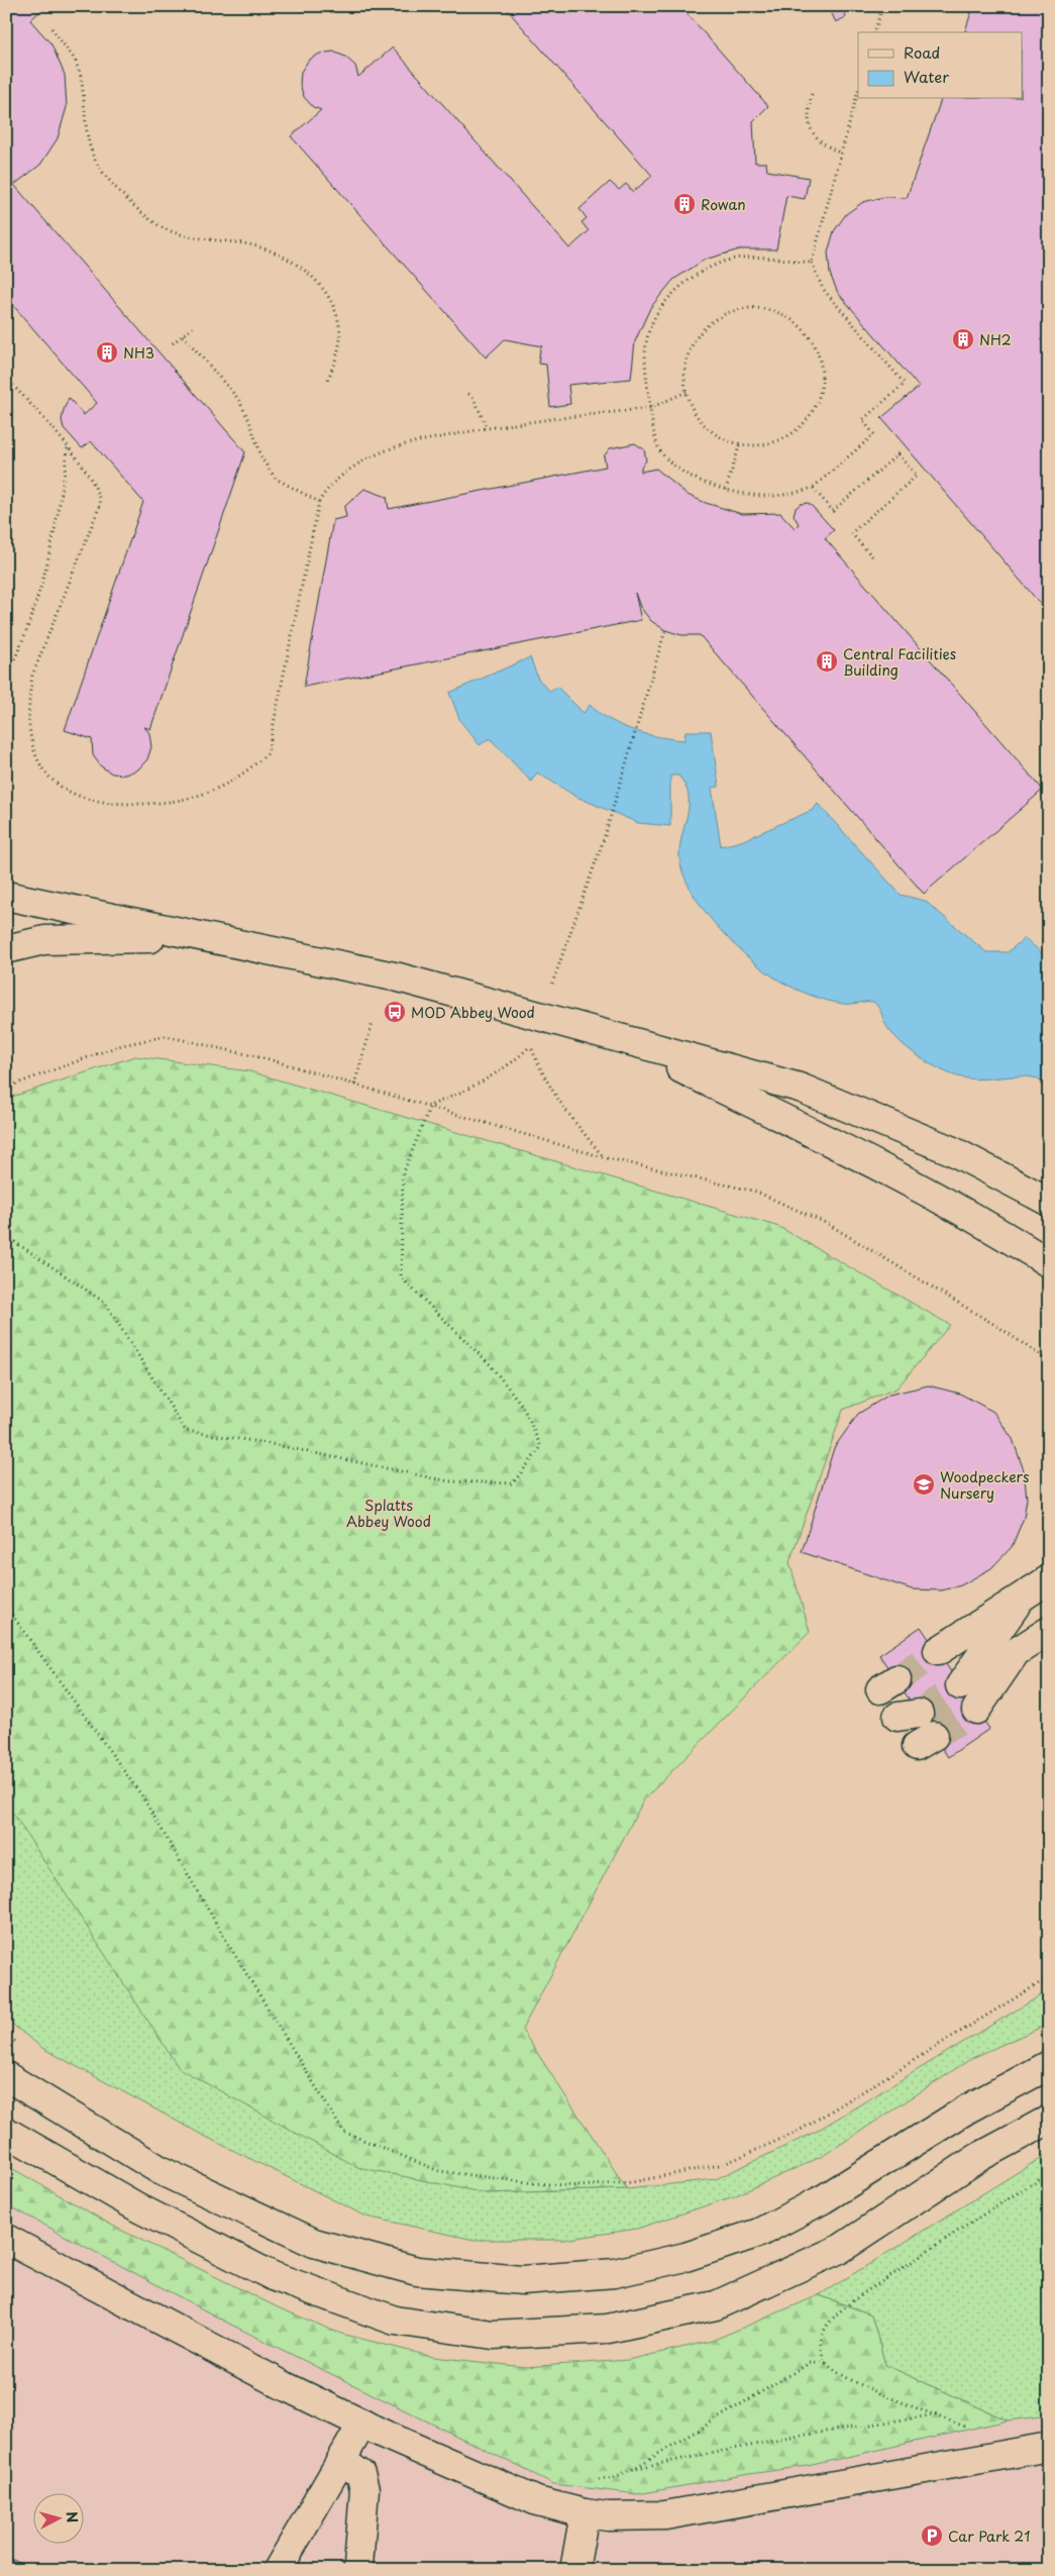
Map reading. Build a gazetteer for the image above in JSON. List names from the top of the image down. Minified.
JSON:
{"parks":["Splatts Abbey Wood"],"places":{"building":["Rowan","NH2","NH3","Central Facilities Building"],"bus stop":["MOD Abbey Wood"],"school or university":["Woodpeckers Nursery"],"parking":["Car Park 21"]},"legend":["Road","Water"],"north":"right"}
